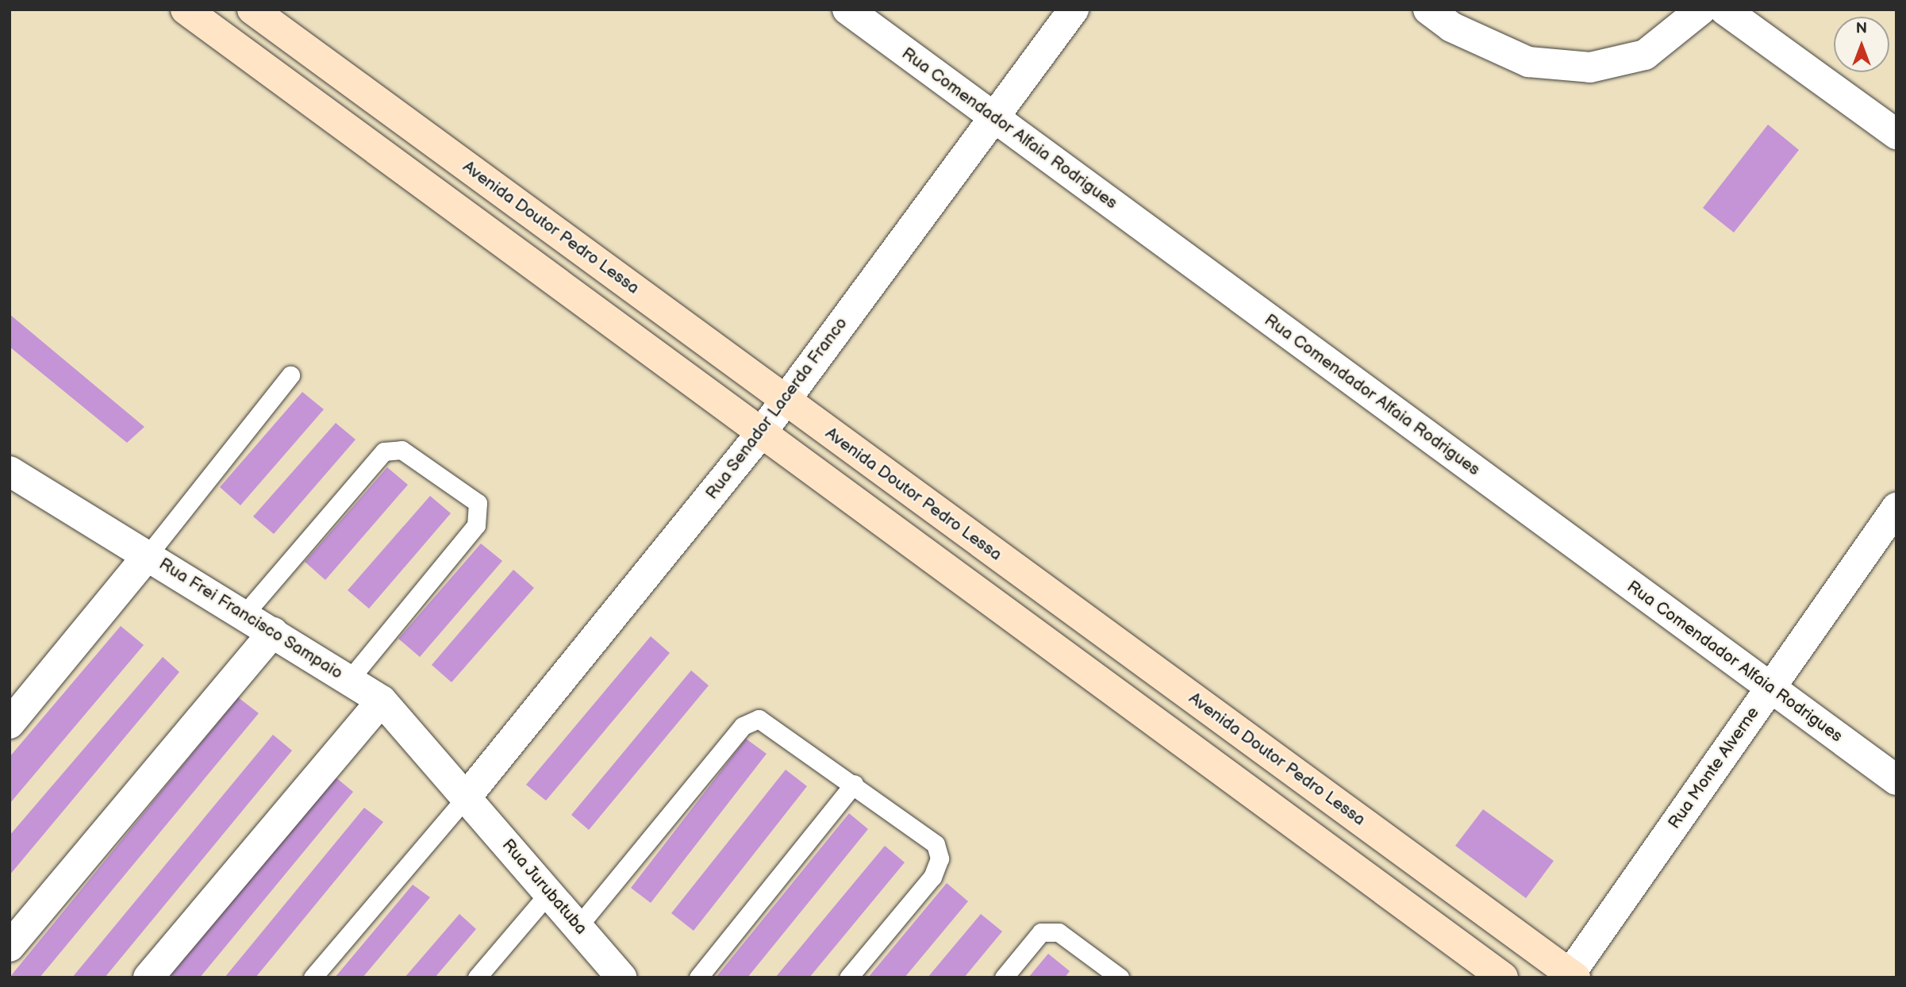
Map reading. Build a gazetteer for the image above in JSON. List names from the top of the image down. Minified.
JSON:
{"streets":{"main road":["Avenida Doutor Pedro Lessa"],"street":["Rua Comendador Alfaia Rodrigues","Rua Senador Lacerda Franco","Rua Frei Francisco Sampaio","Rua Monte Alverne","Rua Jurubatuba"]},"crossings":[["Rua Comendador Alfaia Rodrigues","Rua Senador Lacerda Franco"],["Rua Comendador Alfaia Rodrigues","Rua Monte Alverne"],["Avenida Doutor Pedro Lessa","Rua Senador Lacerda Franco"],["Avenida Doutor Pedro Lessa","Rua Monte Alverne"],["Rua Senador Lacerda Franco","Rua Frei Francisco Sampaio"],["Rua Senador Lacerda Franco","Rua Jurubatuba"],["Rua Frei Francisco Sampaio","Rua Jurubatuba"]],"north":"top"}
